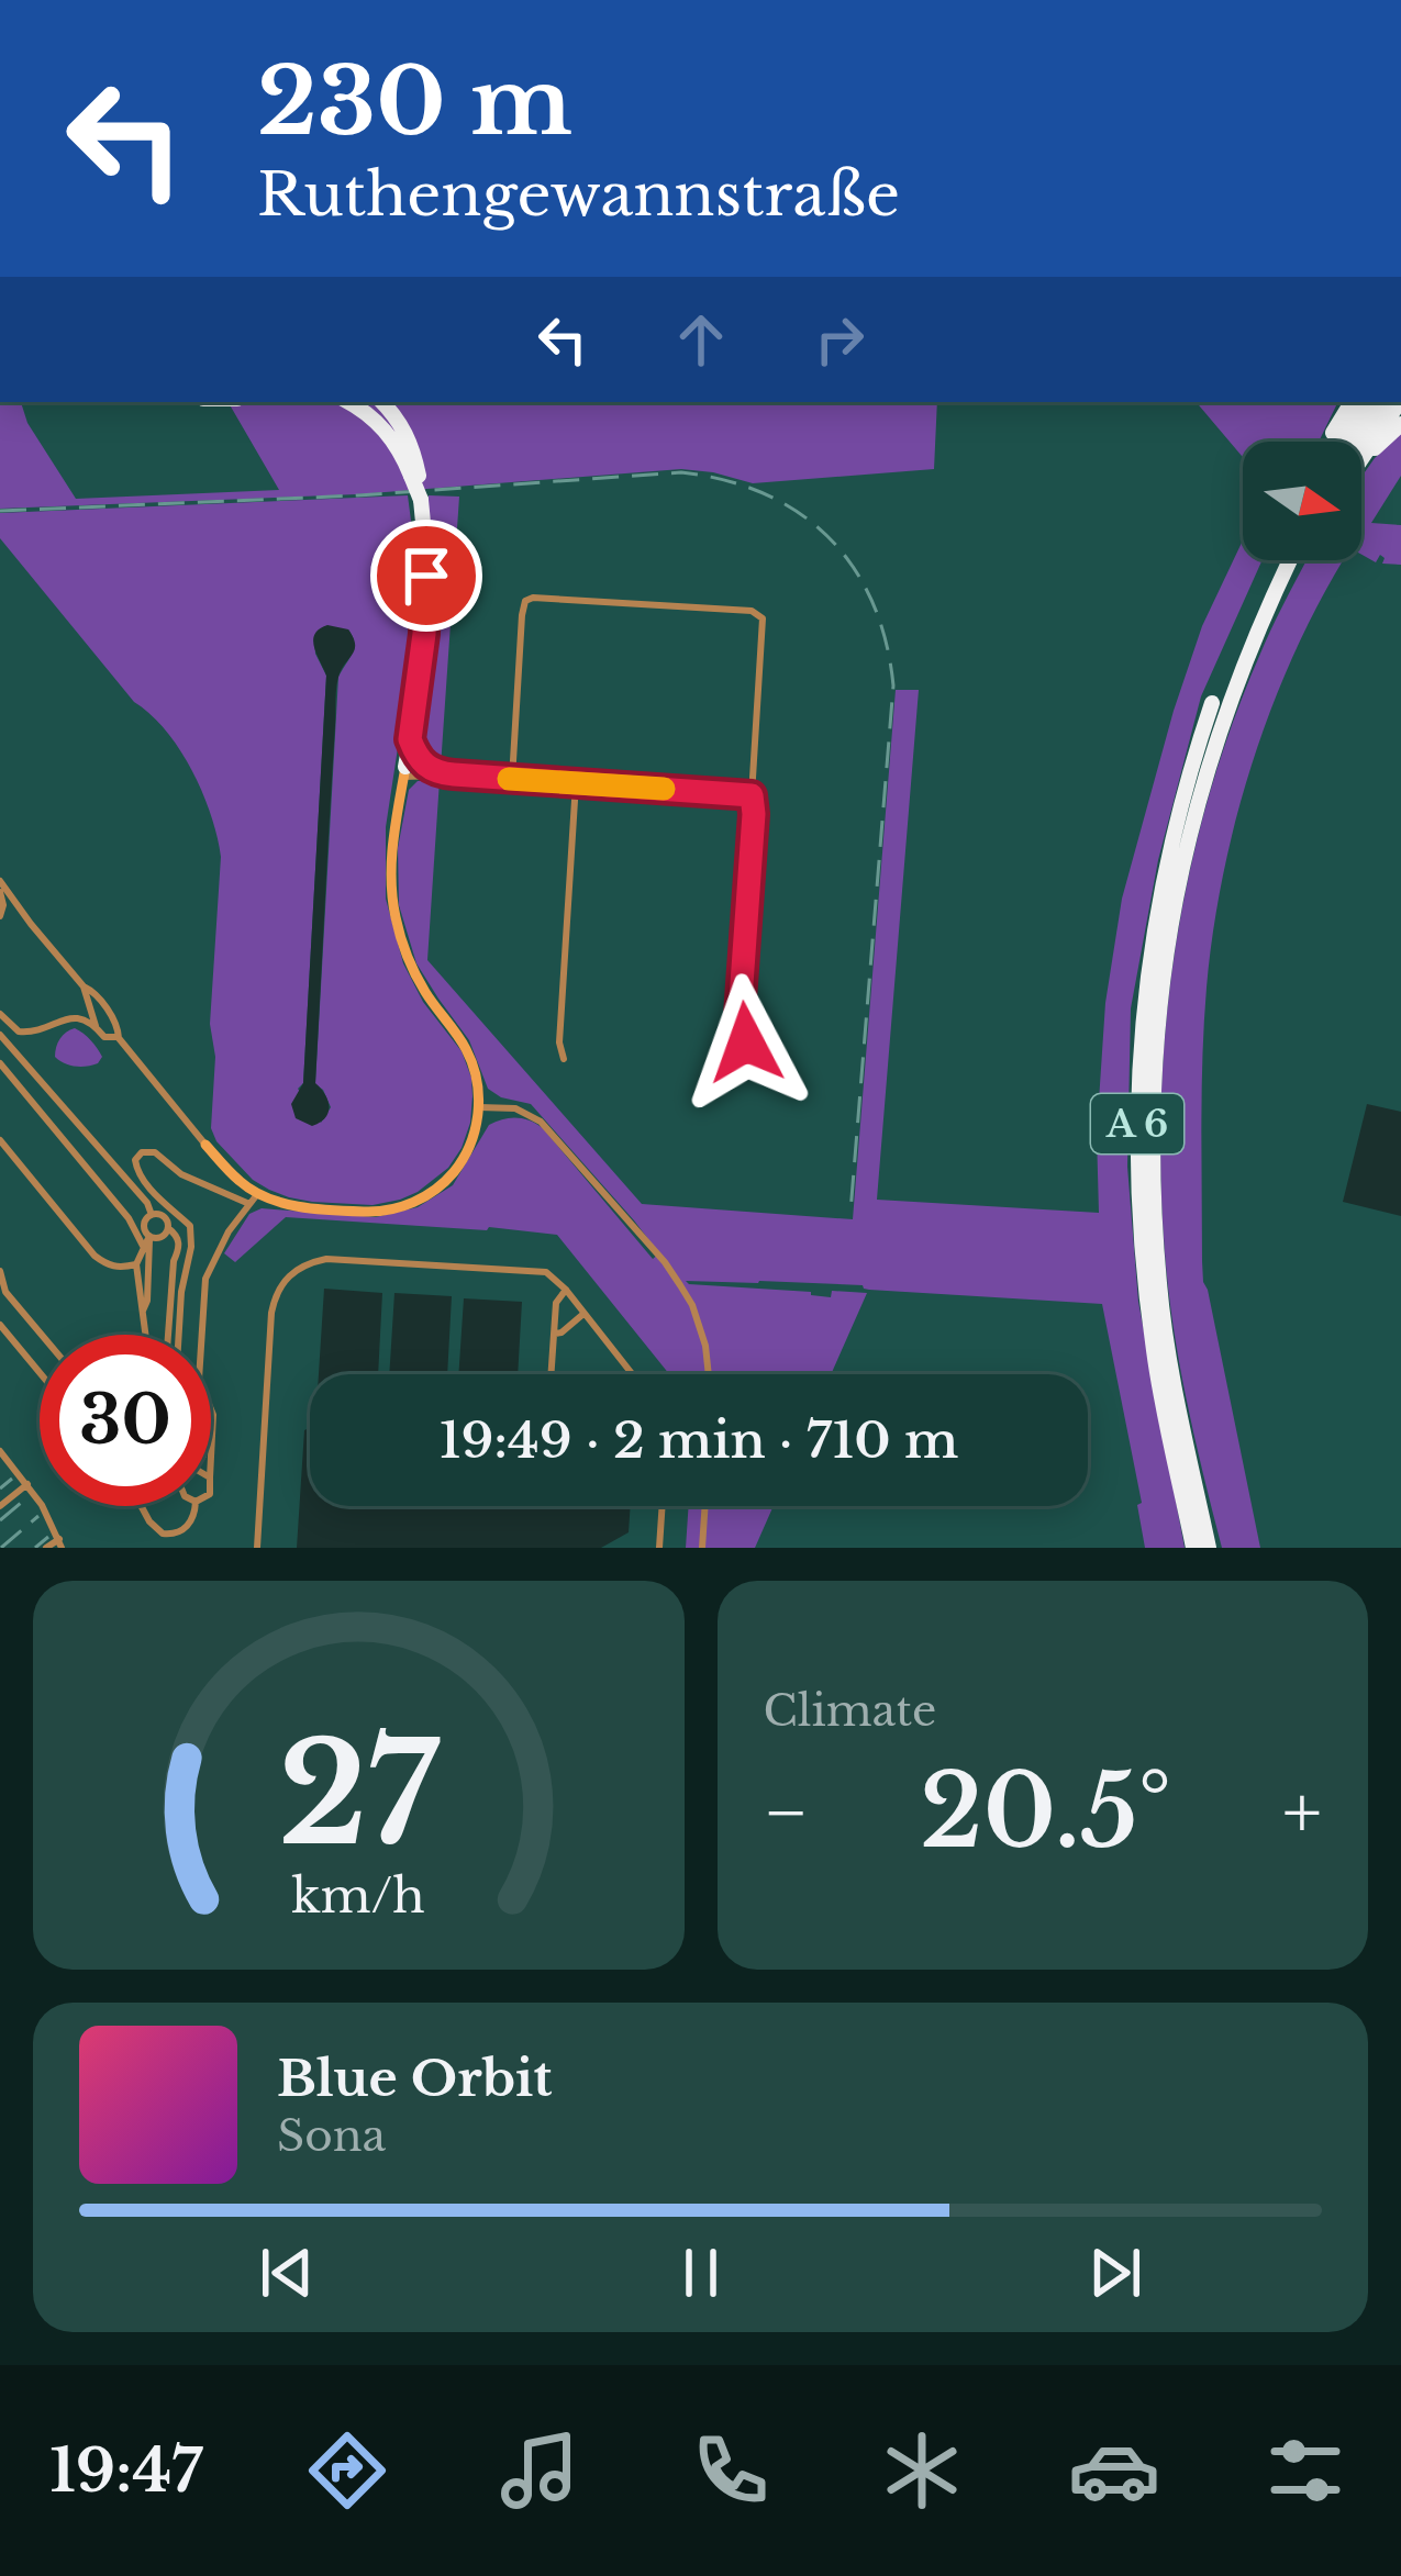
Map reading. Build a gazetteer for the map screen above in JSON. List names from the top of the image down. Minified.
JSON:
{"streets":{"highway":["A 6"]},"north":"right","page":{"turn":["230 m","Ruthengewannstraße"],"limit":"30","trip":"19:49 · 2 min · 710 m","tile":"Climate","heat":["−","20.5°","+"],"song":["Blue Orbit","Sona"],"tabs":"19:47","gauge":["27","km/h"]}}
